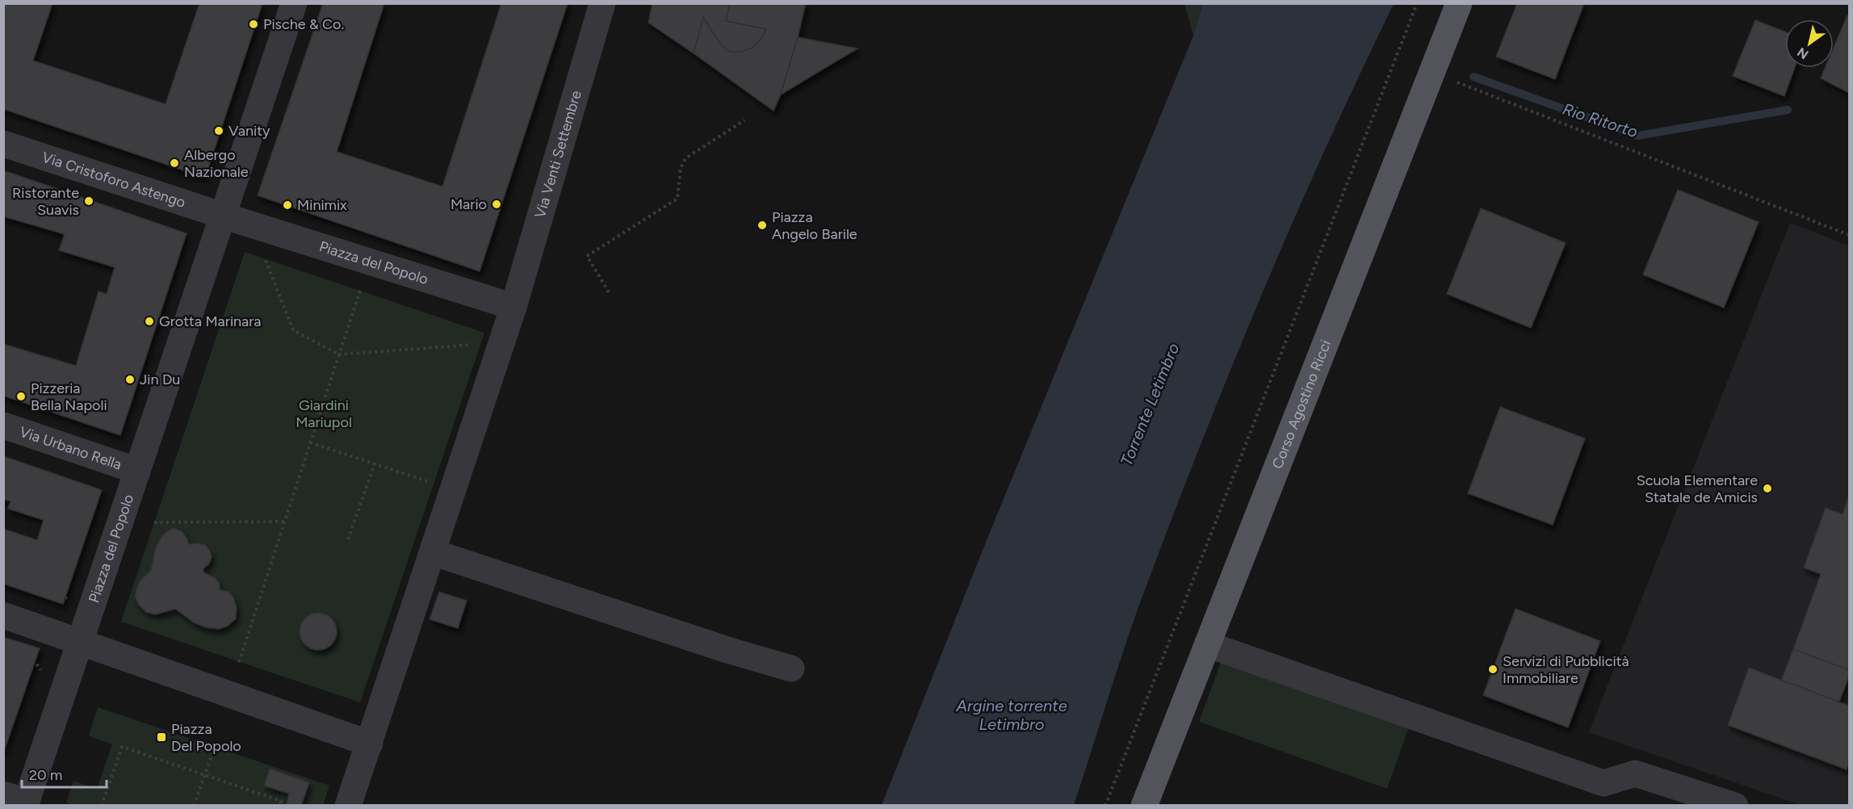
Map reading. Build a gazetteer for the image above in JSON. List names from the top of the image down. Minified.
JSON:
{"streets":{"main road":["Corso Agostino Ricci"],"street":["Via Venti Settembre","Via Cristoforo Astengo","Piazza del Popolo","Via Urbano Rella"]},"crossings":[["Via Venti Settembre","Piazza del Popolo"],["Via Cristoforo Astengo","Piazza del Popolo"],["Piazza del Popolo","Via Urbano Rella"]],"water":["Rio Ritorto","Torrente Letimbro","Argine torrente Letimbro"],"parks":["Giardini Mariupol"],"places":{"other":["Pische & Co.","Vanity","Albergo Nazionale","Ristorante Suavis","Mario","Minimix","Piazza Angelo Barile","Grotta Marinara","Jin Du","Pizzeria Bella Napoli","Scuola Elementare Statale de Amicis","Servizi di Pubblicità Immobiliare"],"transit":["Piazza Del Popolo"]},"scale_bar":"20 m","north":"bottom left"}
